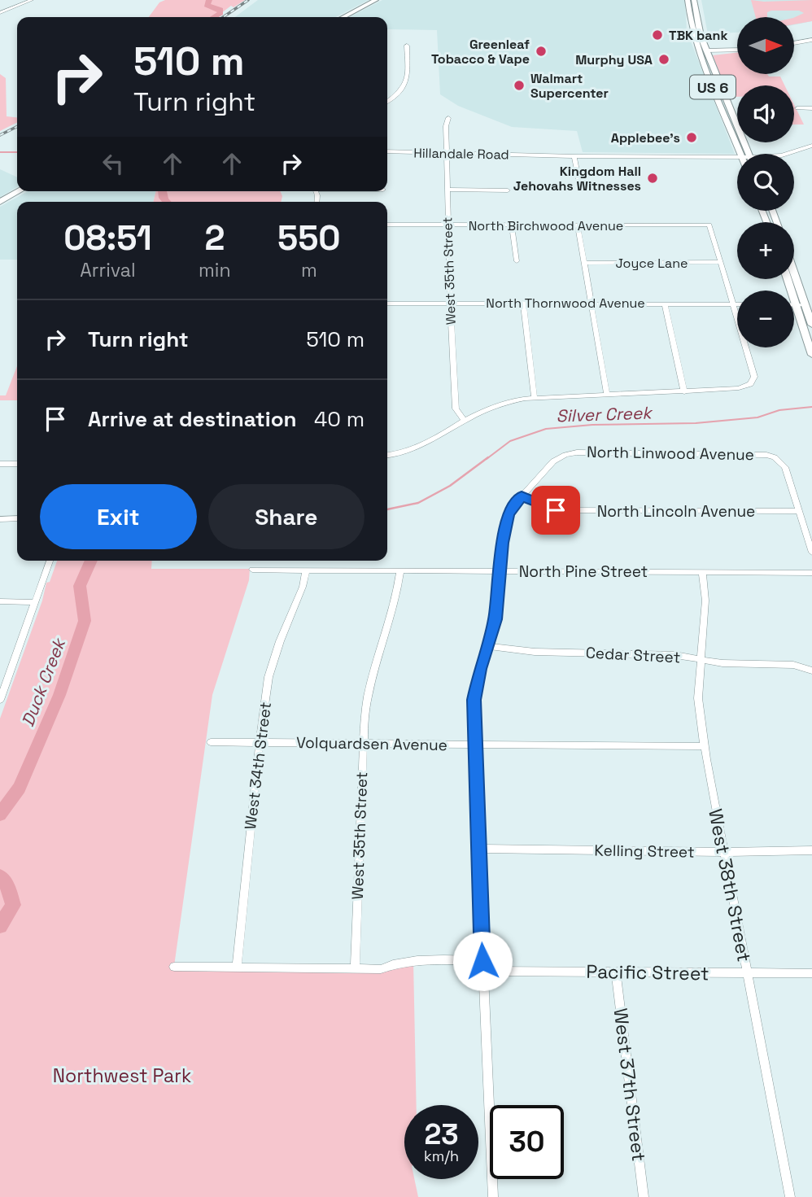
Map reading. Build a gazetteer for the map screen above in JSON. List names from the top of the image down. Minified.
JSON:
{"streets":{"main road":["US 6"],"street":["Hillandale Road","North Birchwood Avenue","Joyce Lane","West 35th Street","North Thornwood Avenue","North Linwood Avenue","North Lincoln Avenue","North Pine Street","Cedar Street","Volquardsen Avenue","West 34th Street","Kelling Street","West 38th Street","Pacific Street","West 37th Street"]},"crossings":[["Hillandale Road","West 35th Street"],["North Birchwood Avenue","Joyce Lane"],["North Birchwood Avenue","West 35th Street"],["West 35th Street","North Thornwood Avenue"],["West 35th Street","North Pine Street"],["West 35th Street","Volquardsen Avenue"],["West 35th Street","Pacific Street"],["North Linwood Avenue","North Lincoln Avenue"],["North Pine Street","West 34th Street"],["North Pine Street","West 38th Street"],["Cedar Street","West 38th Street"],["Volquardsen Avenue","West 34th Street"],["Volquardsen Avenue","West 38th Street"],["West 34th Street","Pacific Street"],["Kelling Street","West 38th Street"],["West 38th Street","Pacific Street"],["Pacific Street","West 37th Street"]],"water":["Silver Creek","Duck Creek"],"parks":["Northwest Park"],"places":["TBK bank","Greenleaf Tobacco & Vape","Murphy USA","Walmart Supercenter","Applebee's","Kingdom Hall Jehovahs Witnesses"],"north":"right","page":{"map_buttons":["+","−"],"turn":["510 m","Turn right"],"eta":["08:51","Arrival","2","min","550","m"],"list":[{"name":"Turn right","value":"510 m"},{"name":"Arrive at destination","value":"40 m"}],"buttons":["Exit","Share"],"speed":"23 km/h","limit":"30"}}
